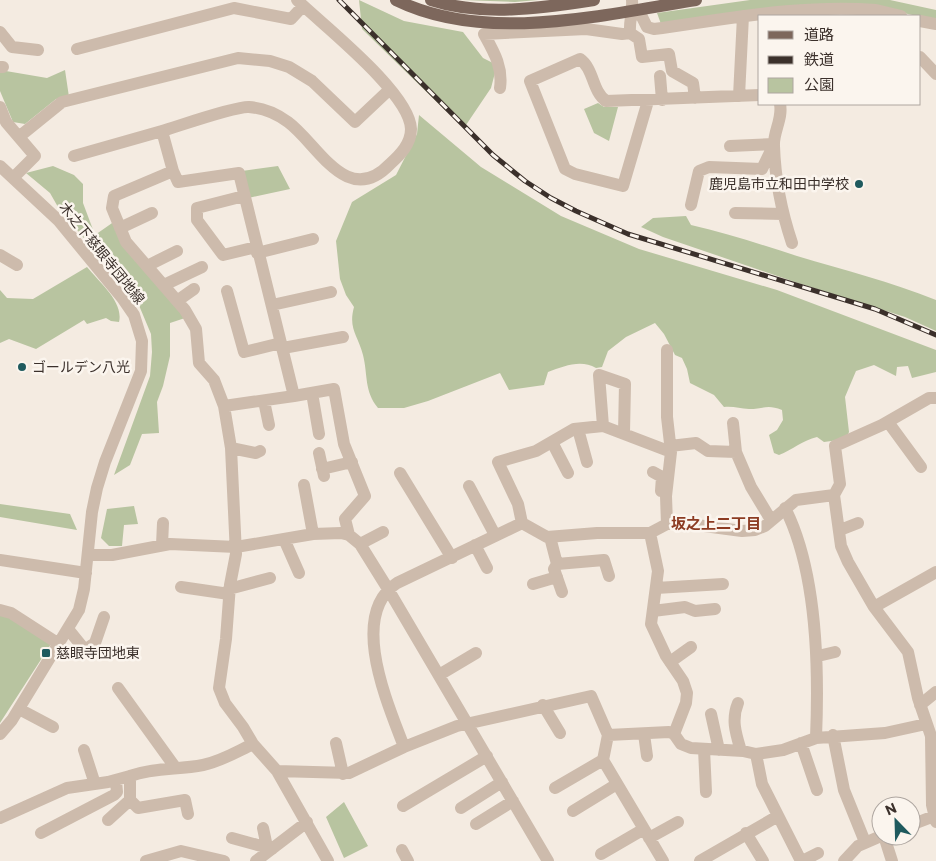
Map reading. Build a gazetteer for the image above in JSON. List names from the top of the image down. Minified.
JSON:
{"streets":{"street":["木之下慈眼寺団地線"]},"districts":["坂之上二丁目"],"places":{"other":["鹿児島市立和田中学校","ゴールデン八光"],"transit":["慈眼寺団地東"]},"legend":["道路","鉄道","公園"],"north":"top left"}
